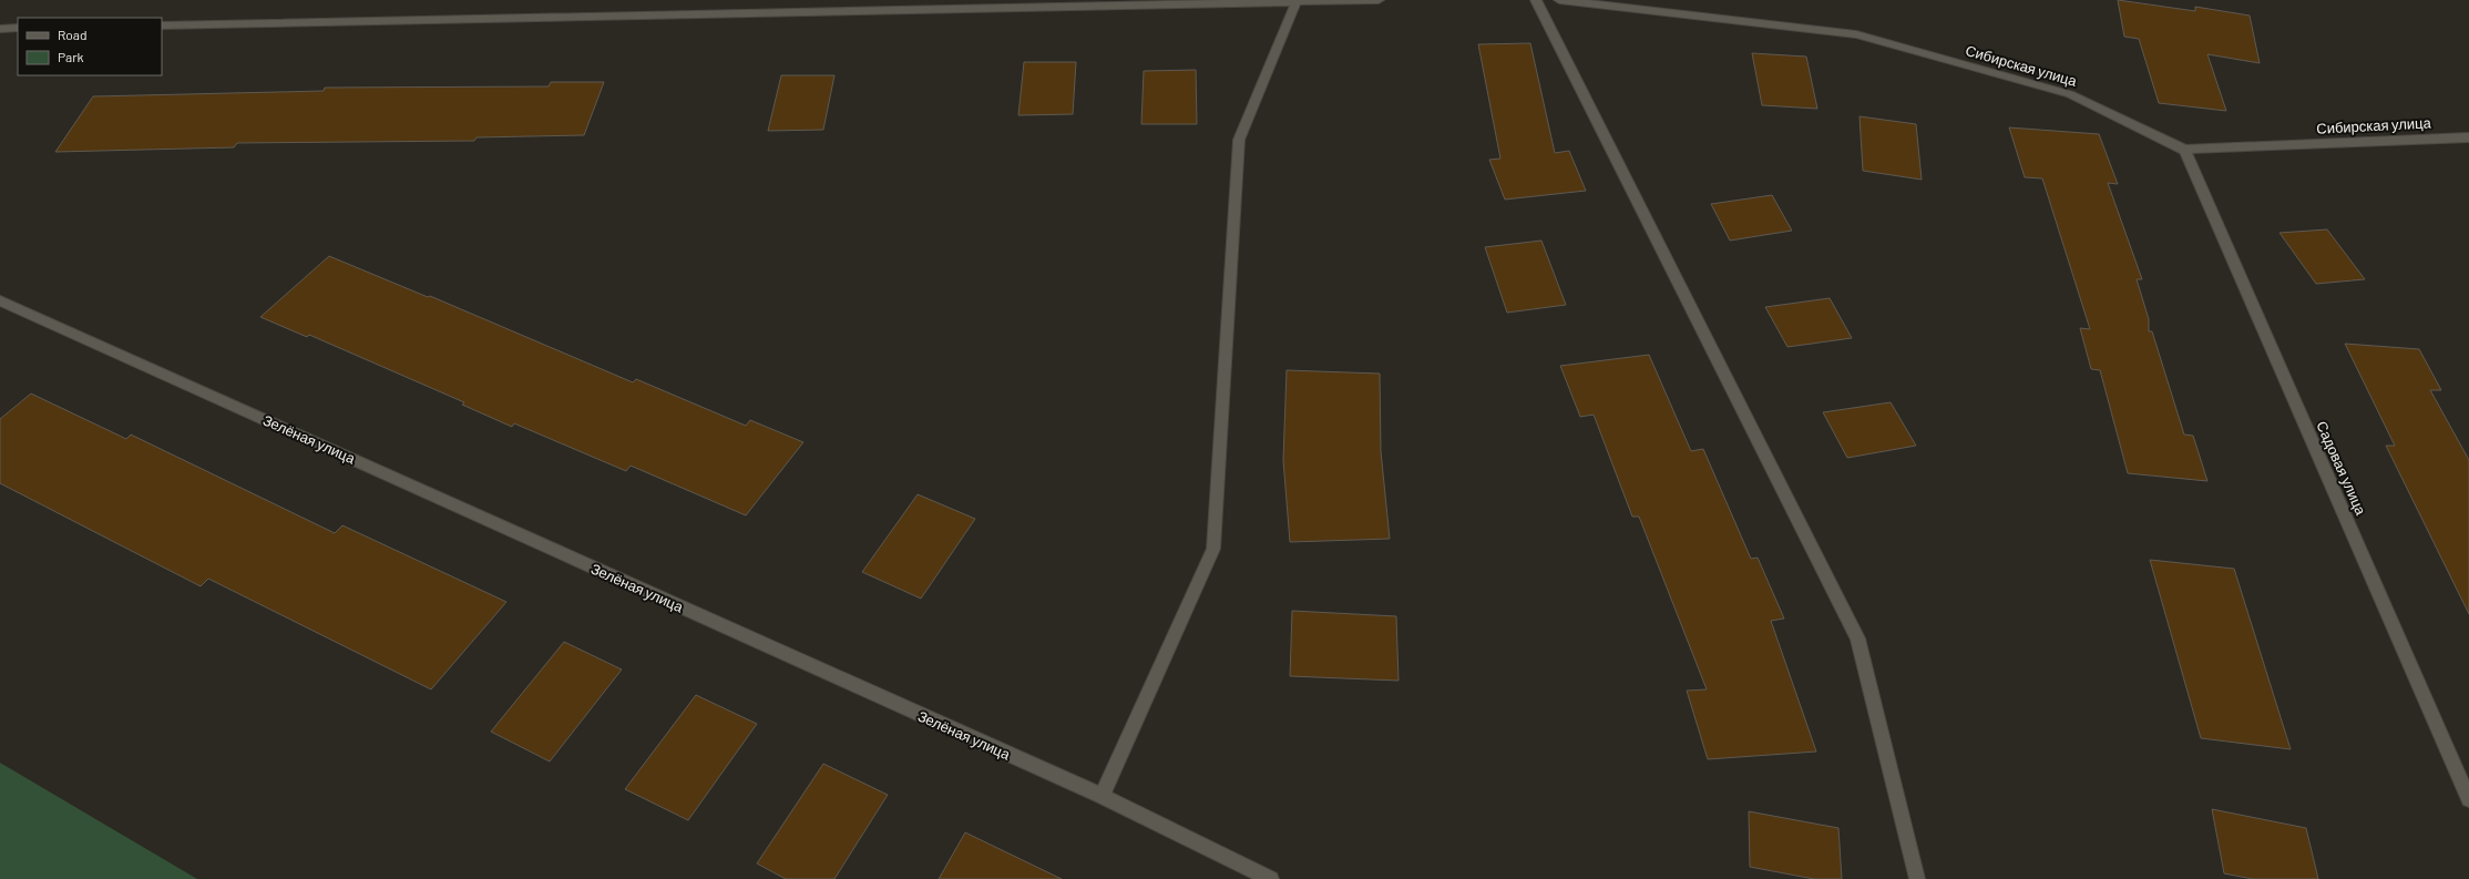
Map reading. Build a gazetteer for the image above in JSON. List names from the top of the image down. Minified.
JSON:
{"streets":{"street":["Сибирская улица","Зелёная улица","Садовая улица"]},"crossings":[["Сибирская улица","Садовая улица"]],"legend":["Road","Park"]}
